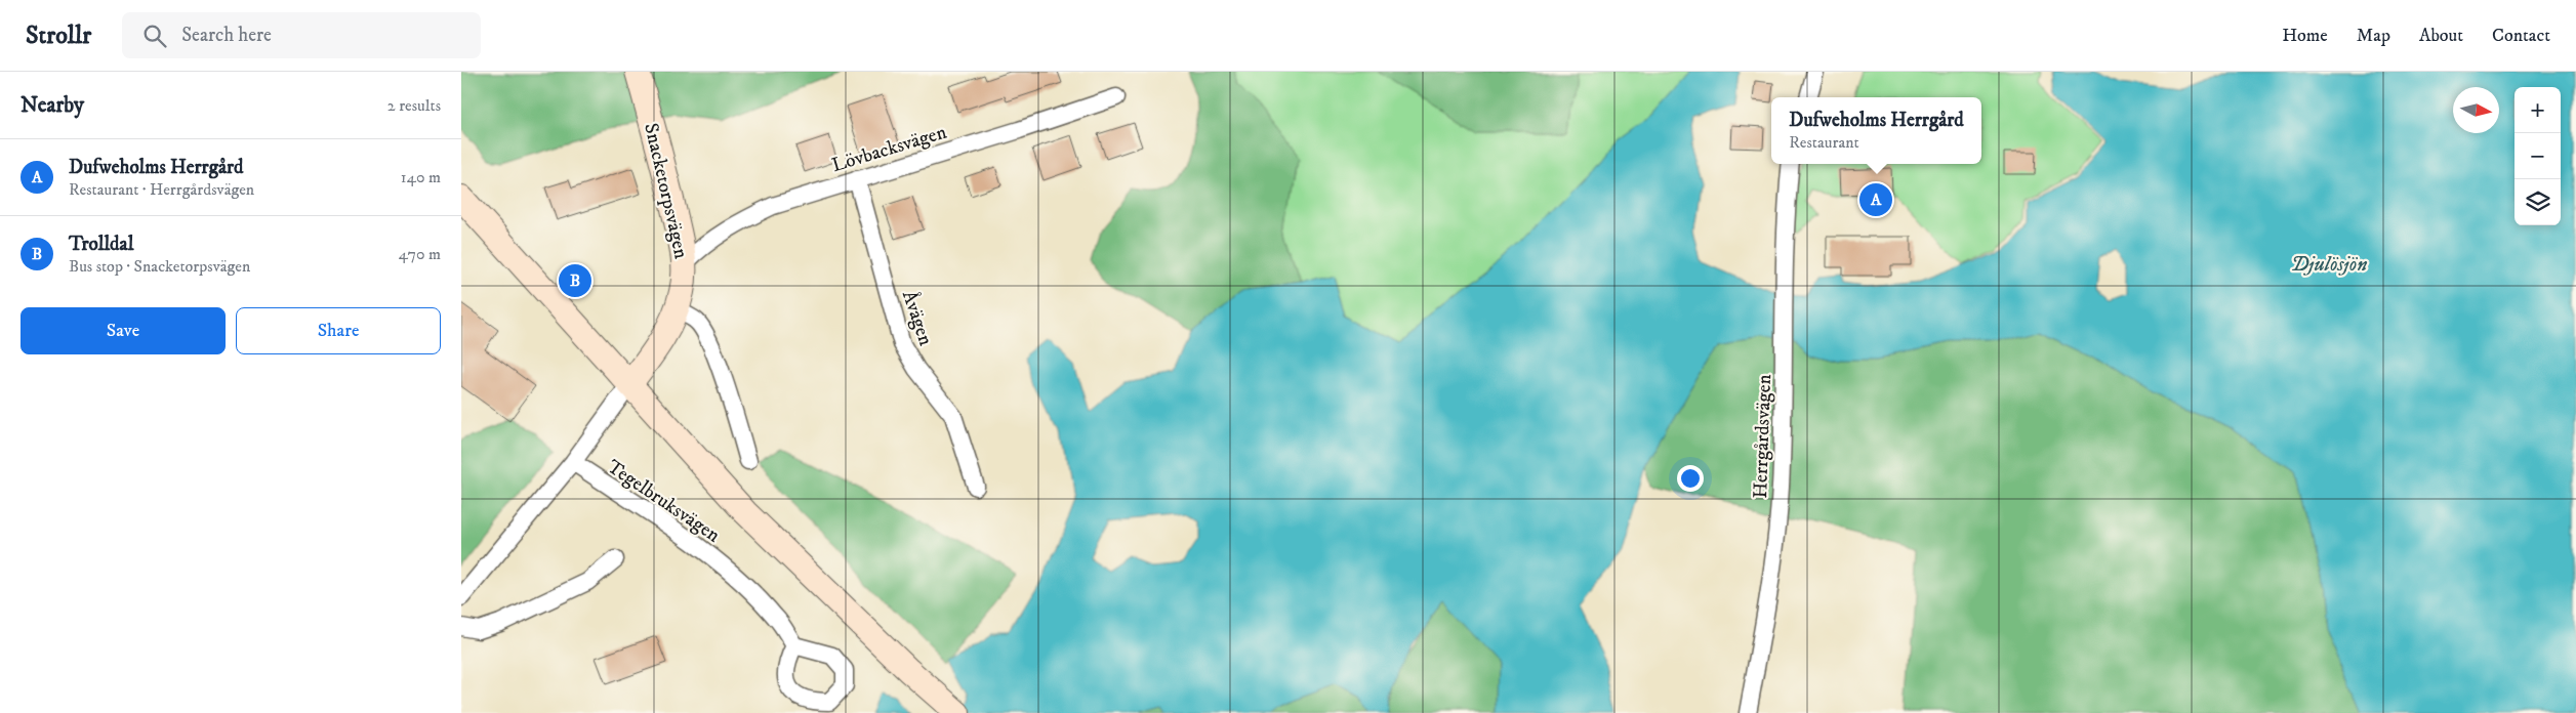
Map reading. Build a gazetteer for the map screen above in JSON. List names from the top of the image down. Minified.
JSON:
{"streets":{"main road":["Snacketorpsvägen"],"street":["Lövbacksvägen","Åvägen","Herrgårdsvägen","Tegelbruksvägen"]},"crossings":[["Lövbacksvägen","Snacketorpsvägen"],["Lövbacksvägen","Åvägen"]],"water":["Djulösjön"],"north":"right","page":{"header":"Strollr","search":"Search here","nav":["Home","Map","About","Contact"],"heading":["Nearby","2 results"],"map_buttons":["+","−"],"popup":["Dufweholms Herrgård","Restaurant"],"list":[{"mark":"A","name":"Dufweholms Herrgård","note":"Restaurant · Herrgårdsvägen","value":"140 m"},{"mark":"B","name":"Trolldal","note":"Bus stop · Snacketorpsvägen","value":"470 m"}],"pins":["A","B"],"buttons":["Save","Share"]}}
